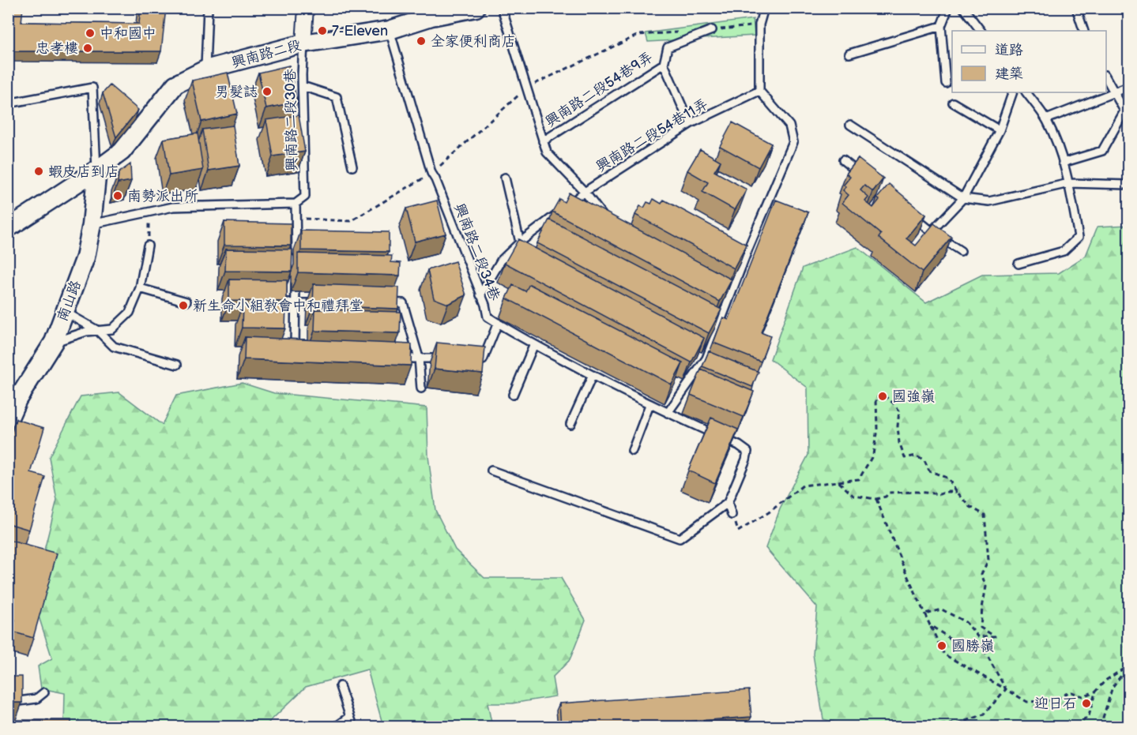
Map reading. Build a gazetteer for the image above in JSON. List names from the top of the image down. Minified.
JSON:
{"streets":{"street":["興南路二段","南山路"],"lane":["興南路二段54巷9弄","興南路二段30巷","興南路二段54巷11弄","興南路二段34巷"]},"crossings":[["興南路二段","興南路二段30巷"],["興南路二段","興南路二段34巷"],["興南路二段","南山路"],["興南路二段54巷11弄","興南路二段34巷"]],"places":["7-Eleven","中和國中","全家便利商店","忠孝樓","男髮誌","蝦皮店到店","南勢派出所","新生命小組教會中和禮拜堂","國強嶺","國勝嶺","迎日石"],"legend":["道路","建築"]}
